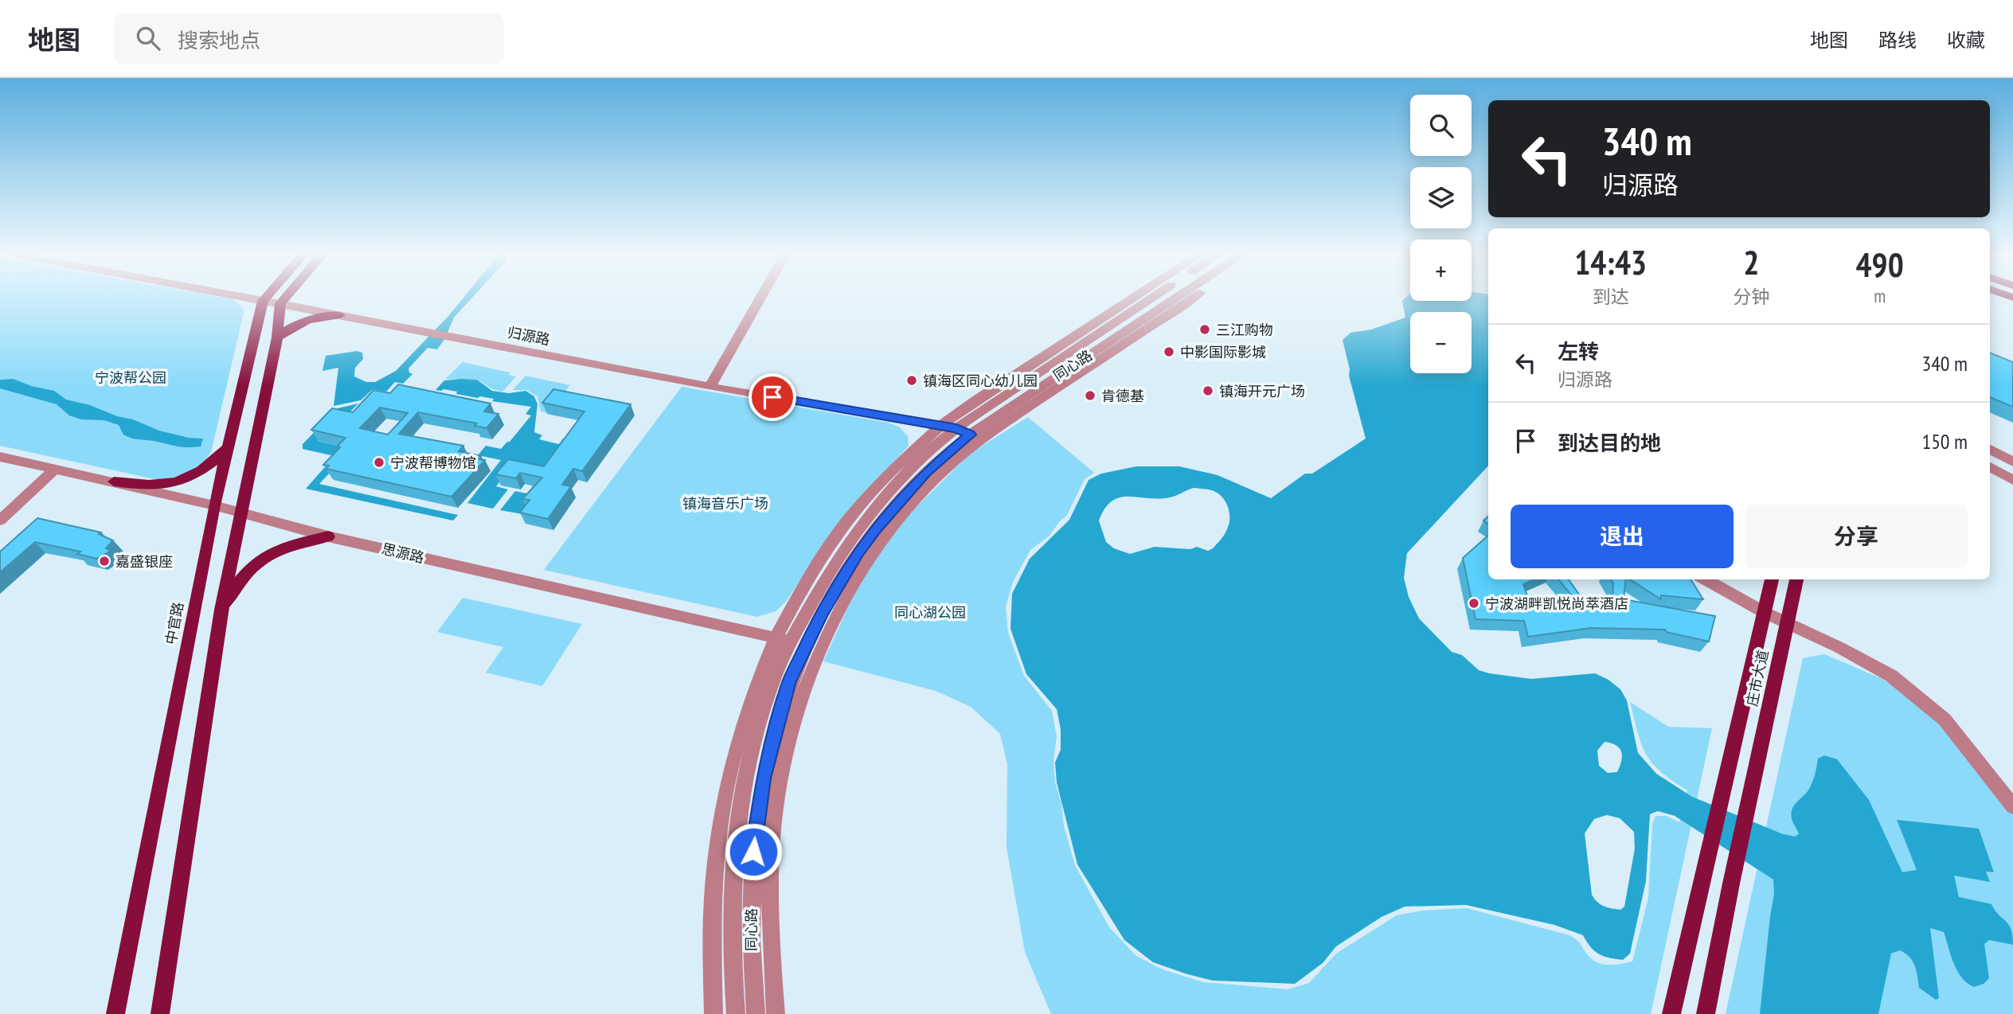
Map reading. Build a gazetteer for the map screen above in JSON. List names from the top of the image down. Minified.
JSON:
{"streets":{"main road":["中官路","庄市大道"],"street":["归源路","同心路","思源路"]},"crossings":[["归源路","同心路"],["归源路","中官路"],["同心路","思源路"],["思源路","中官路"]],"parks":["宁波帮公园","镇海音乐广场","同心湖公园"],"places":["三江购物","中影国际影城","镇海区同心幼儿园","镇海开元广场","肯德基","宁波帮博物馆","嘉盛银座","宁波湖畔凯悦尚萃酒店"],"page":{"header":"地图","search":"搜索地点","nav":["地图","路线","收藏"],"map_buttons":["+","−"],"turn":["340 m","归源路"],"eta":["14:43","到达","2","分钟","490","m"],"list":[{"name":"左转","note":"归源路","value":"340 m"},{"name":"到达目的地","value":"150 m"}],"buttons":["退出","分享"]}}
